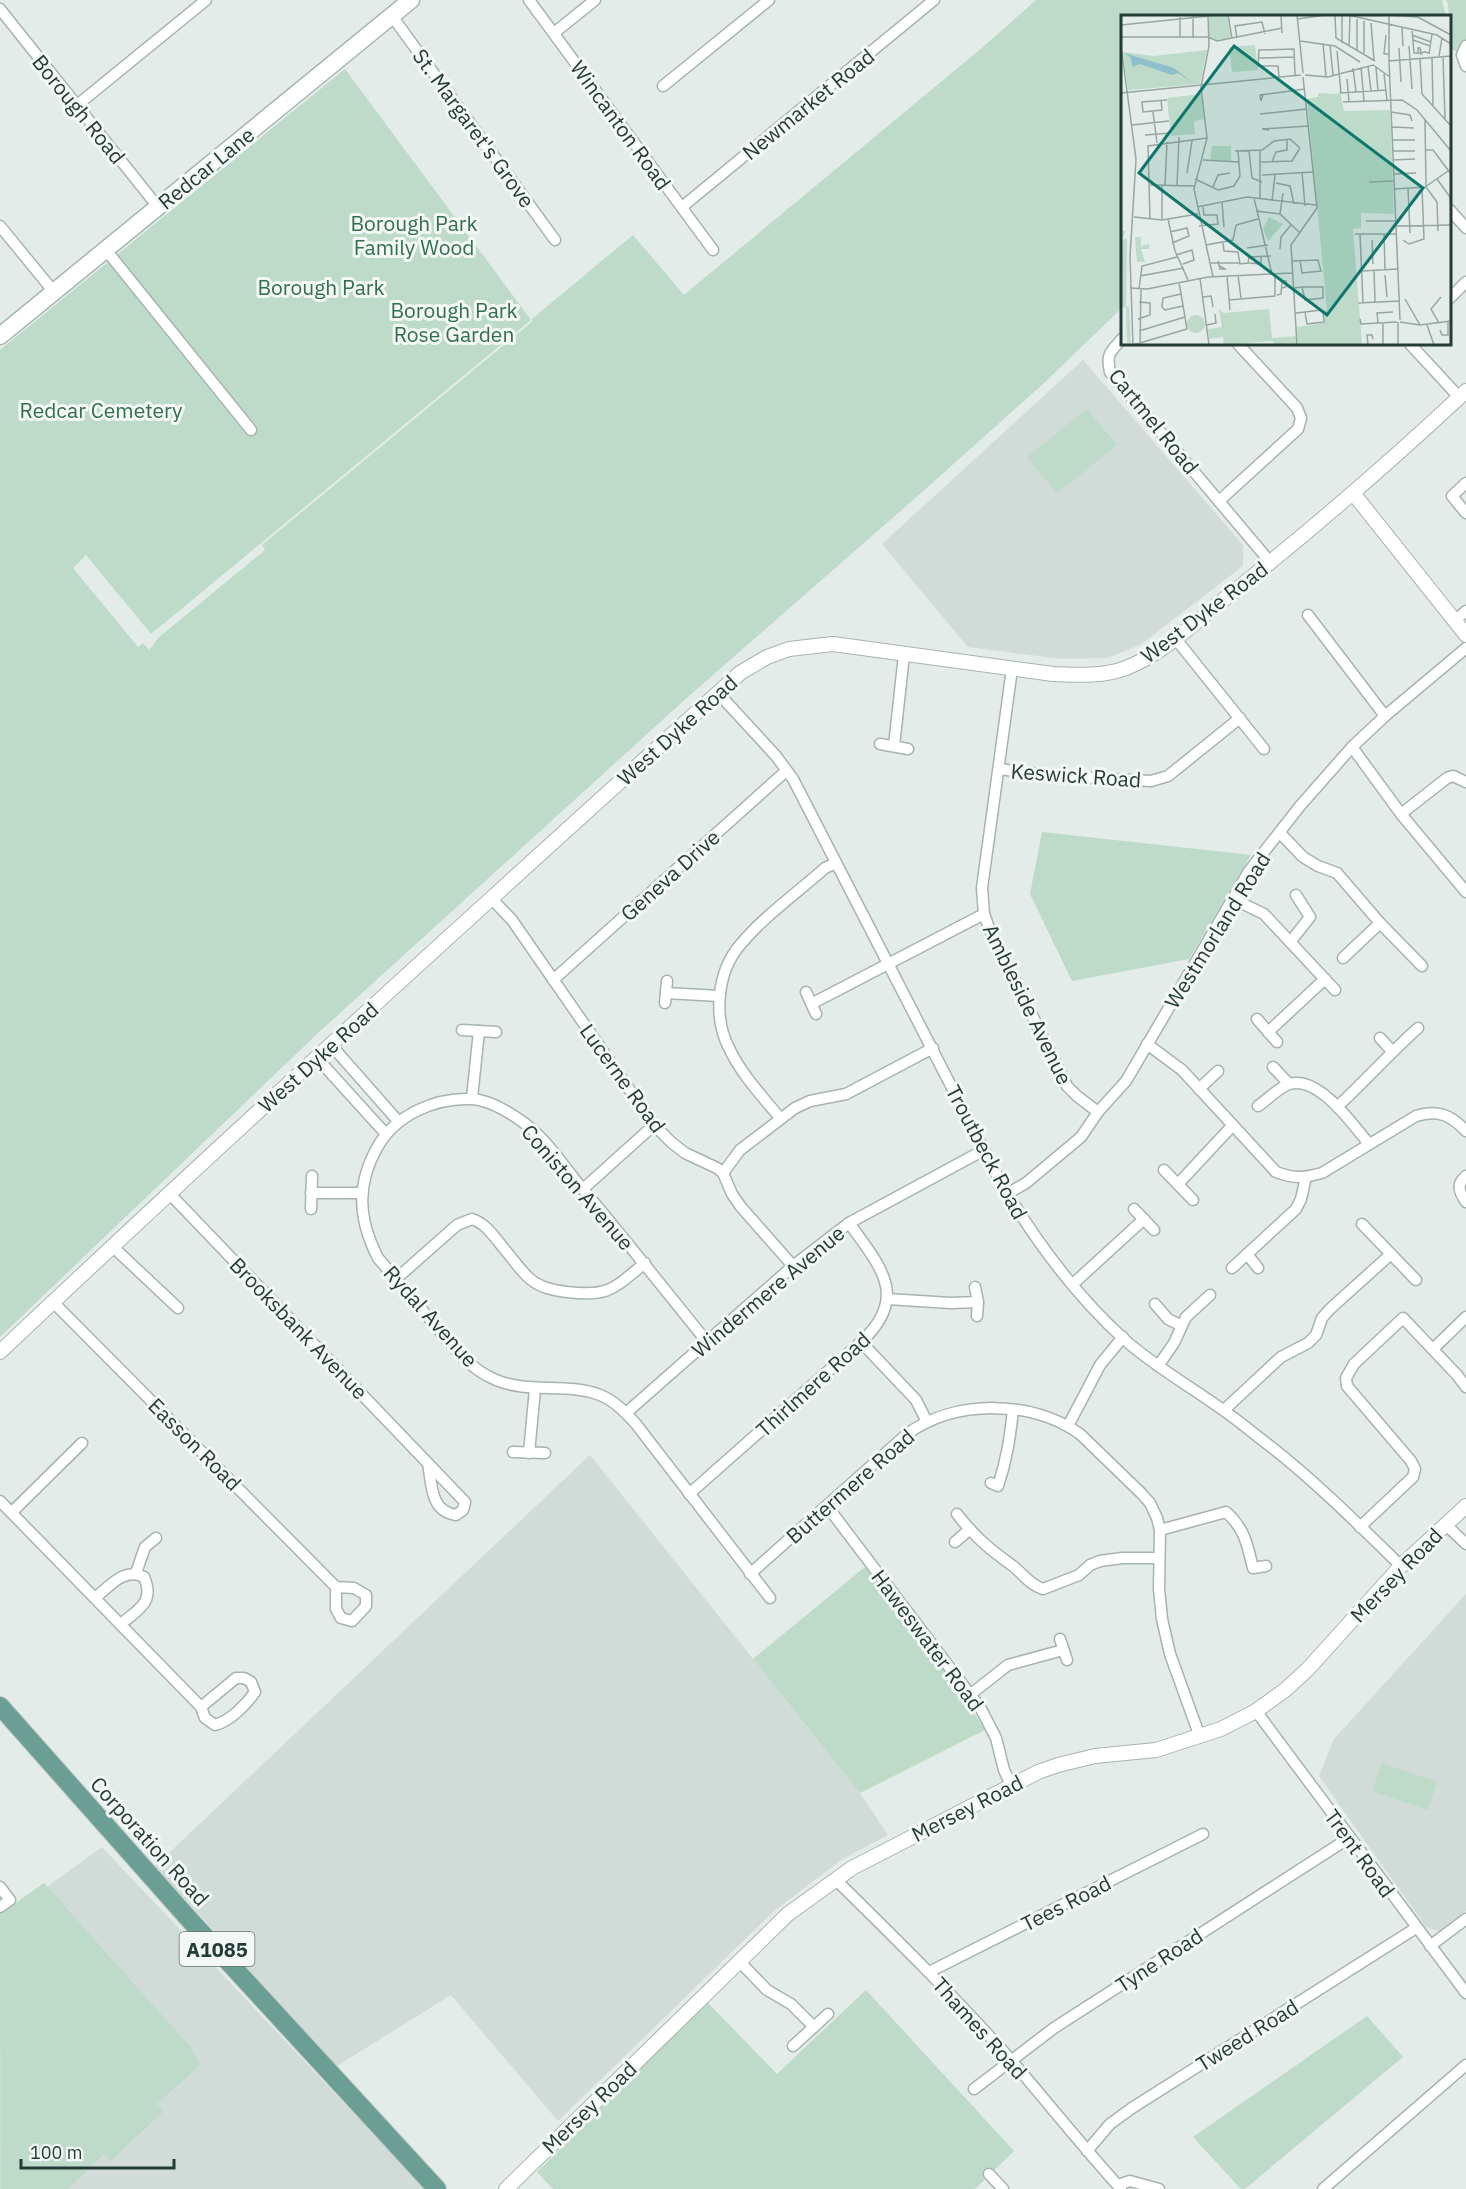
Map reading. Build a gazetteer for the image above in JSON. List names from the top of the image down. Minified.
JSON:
{"streets":{"main road":["Redcar Lane","Corporation Road","A1085"],"street":["Newmarket Road","Borough Road","Wincanton Road","St. Margaret's Grove","Cartmel Road","West Dyke Road","Keswick Road","Geneva Drive","Westmorland Road","Ambleside Avenue","Lucerne Road","Troutbeck Road","Coniston Avenue","Windermere Avenue","Rydal Avenue","Brooksbank Avenue","Thirlmere Road","Easson Road","Buttermere Road","Mersey Road","Haweswater Road","Trent Road","Tees Road","Tyne Road","Thames Road","Tweed Road"]},"crossings":[["Newmarket Road","Wincanton Road"],["Borough Road","Redcar Lane"],["St. Margaret's Grove","Redcar Lane"],["Cartmel Road","West Dyke Road"],["West Dyke Road","Ambleside Avenue"],["West Dyke Road","Lucerne Road"],["West Dyke Road","Troutbeck Road"],["West Dyke Road","Brooksbank Avenue"],["West Dyke Road","Easson Road"],["Keswick Road","Ambleside Avenue"],["Geneva Drive","Lucerne Road"],["Geneva Drive","Troutbeck Road"],["Westmorland Road","Ambleside Avenue"],["Westmorland Road","Troutbeck Road"],["Troutbeck Road","Windermere Avenue"],["Troutbeck Road","Mersey Road"],["Coniston Avenue","Windermere Avenue"],["Windermere Avenue","Rydal Avenue"],["Rydal Avenue","Thirlmere Road"],["Rydal Avenue","Buttermere Road"],["Buttermere Road","Mersey Road"],["Buttermere Road","Haweswater Road"],["Mersey Road","Haweswater Road"],["Mersey Road","Trent Road"],["Mersey Road","Thames Road"],["Trent Road","Tyne Road"],["Trent Road","Tweed Road"],["Tees Road","Thames Road"],["Tyne Road","Thames Road"],["Thames Road","Tweed Road"]],"parks":["Borough Park Family Wood","Borough Park","Borough Park Rose Garden","Redcar Cemetery"],"scale_bar":"100 m"}
